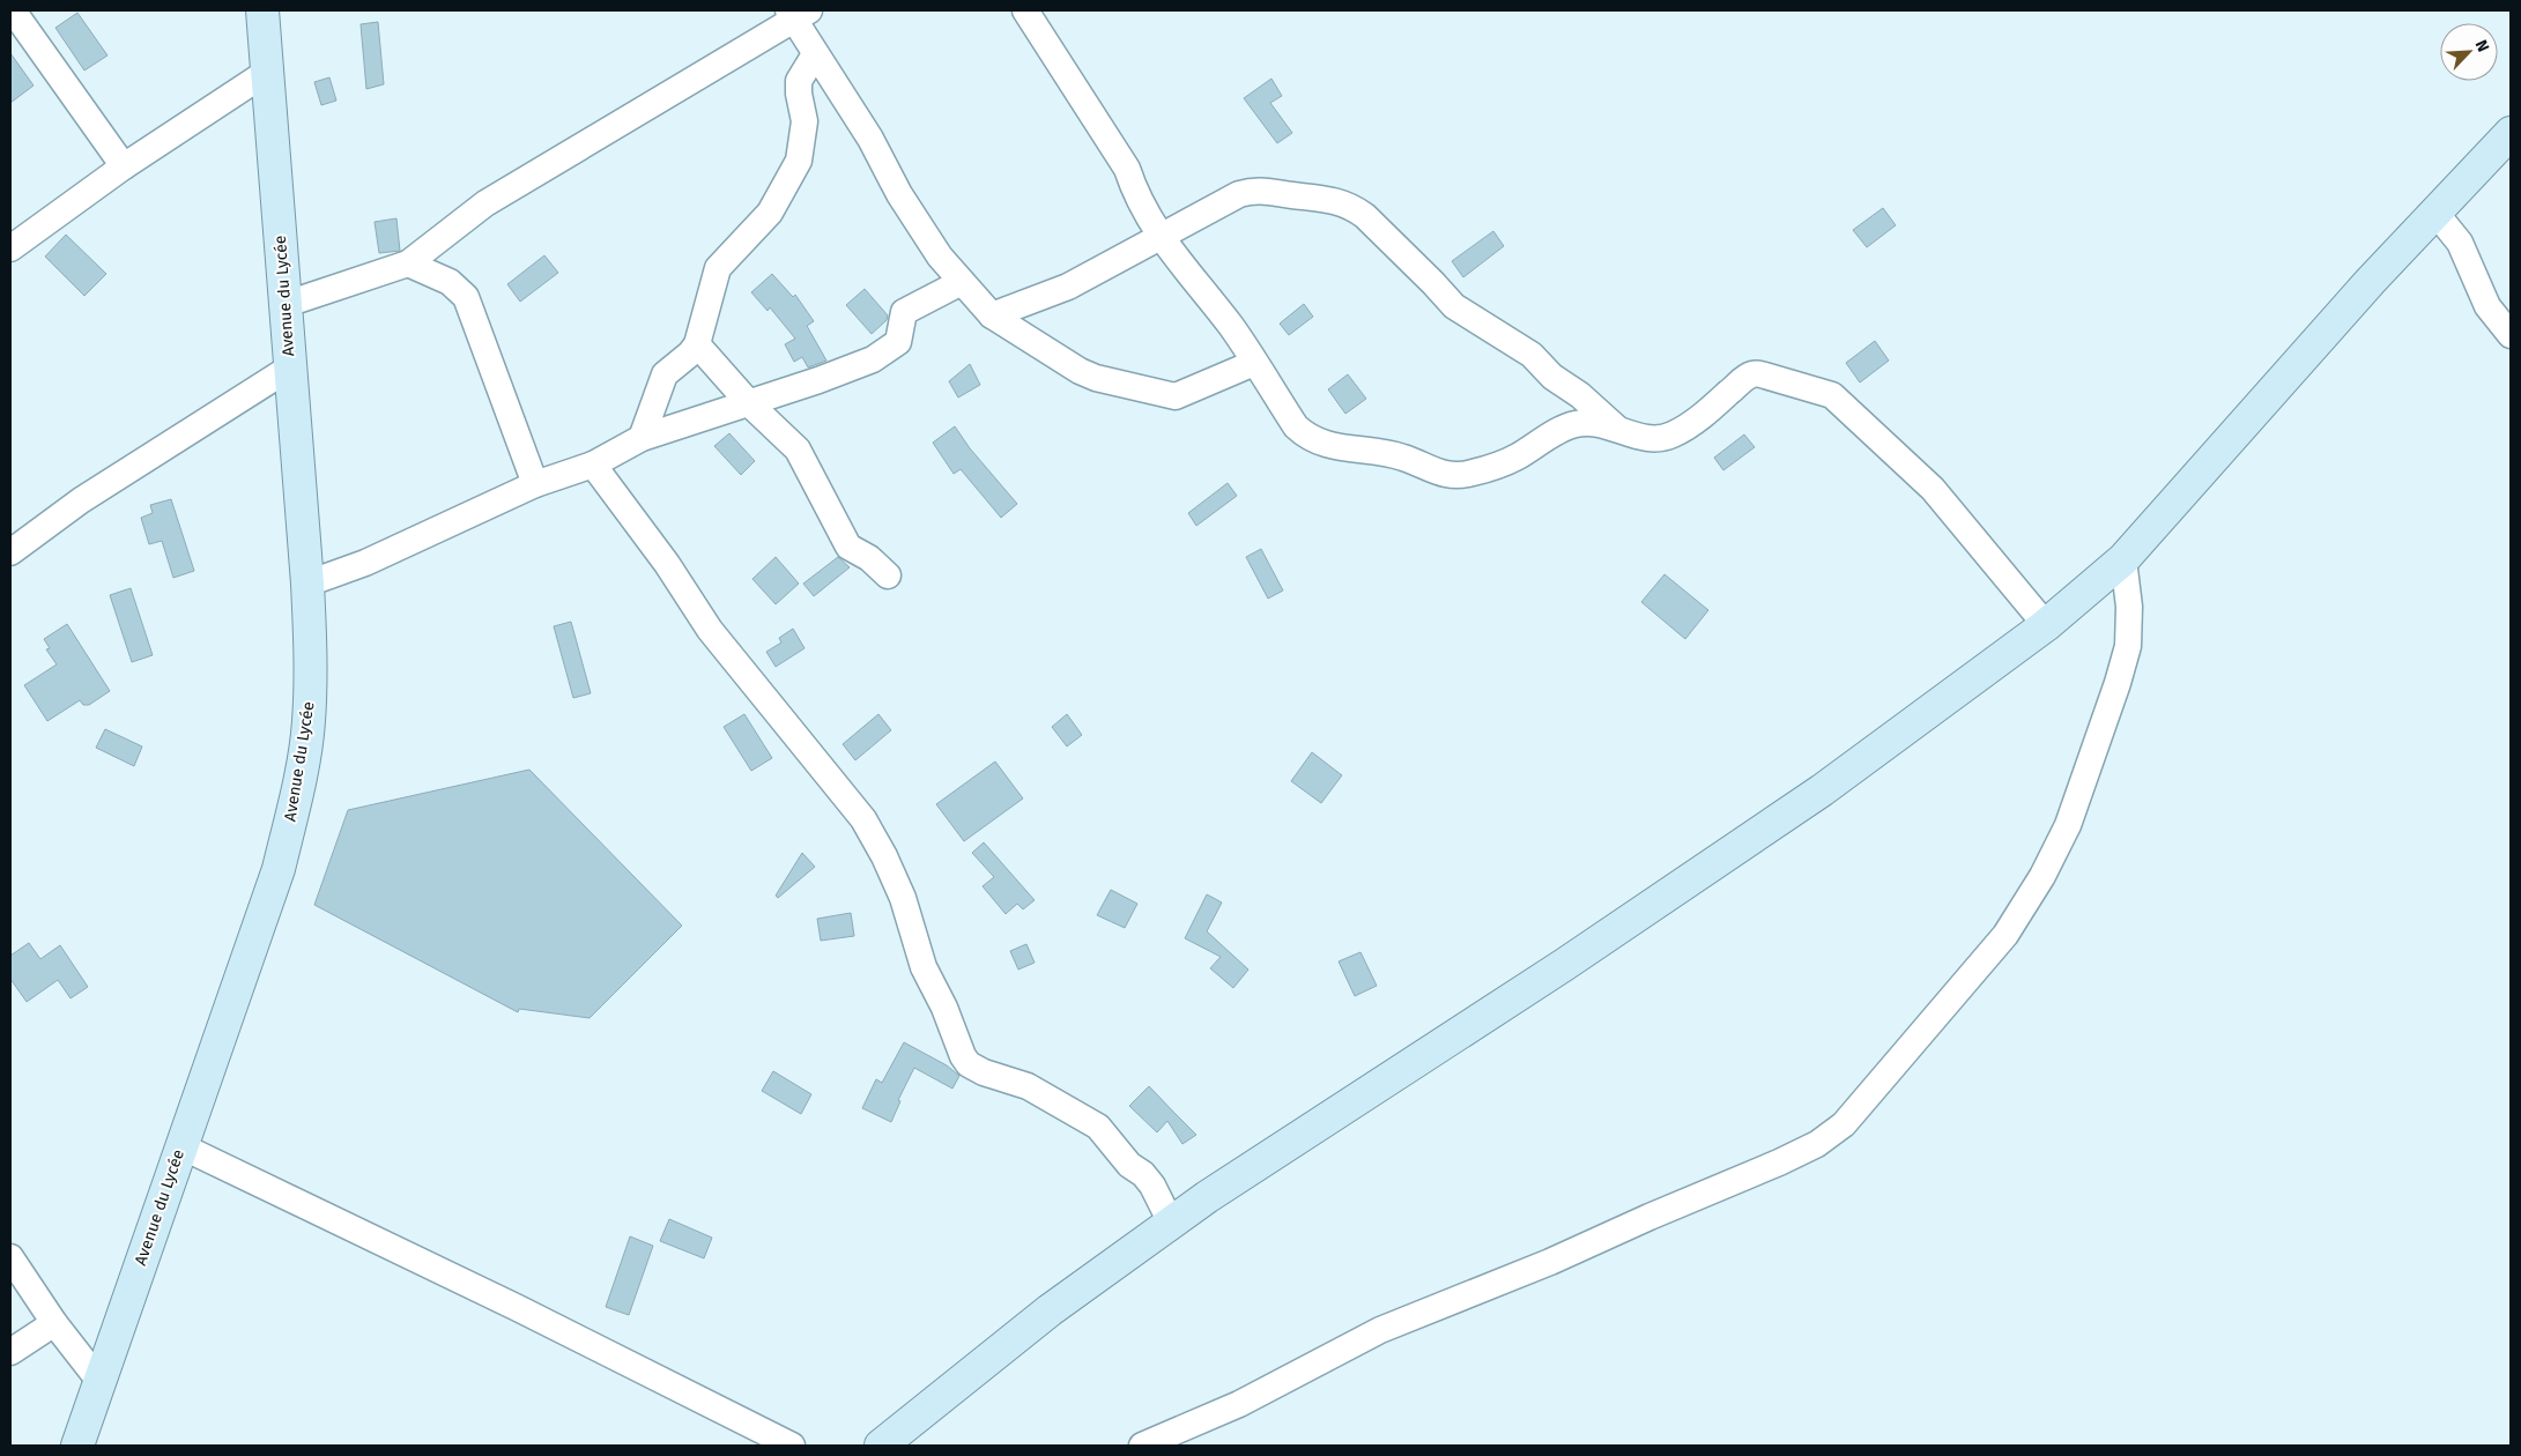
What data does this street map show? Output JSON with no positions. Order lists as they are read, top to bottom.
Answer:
{
  "streets": {
    "main road": ["Avenue du Lycée"]
  },
  "north": "top right"
}
